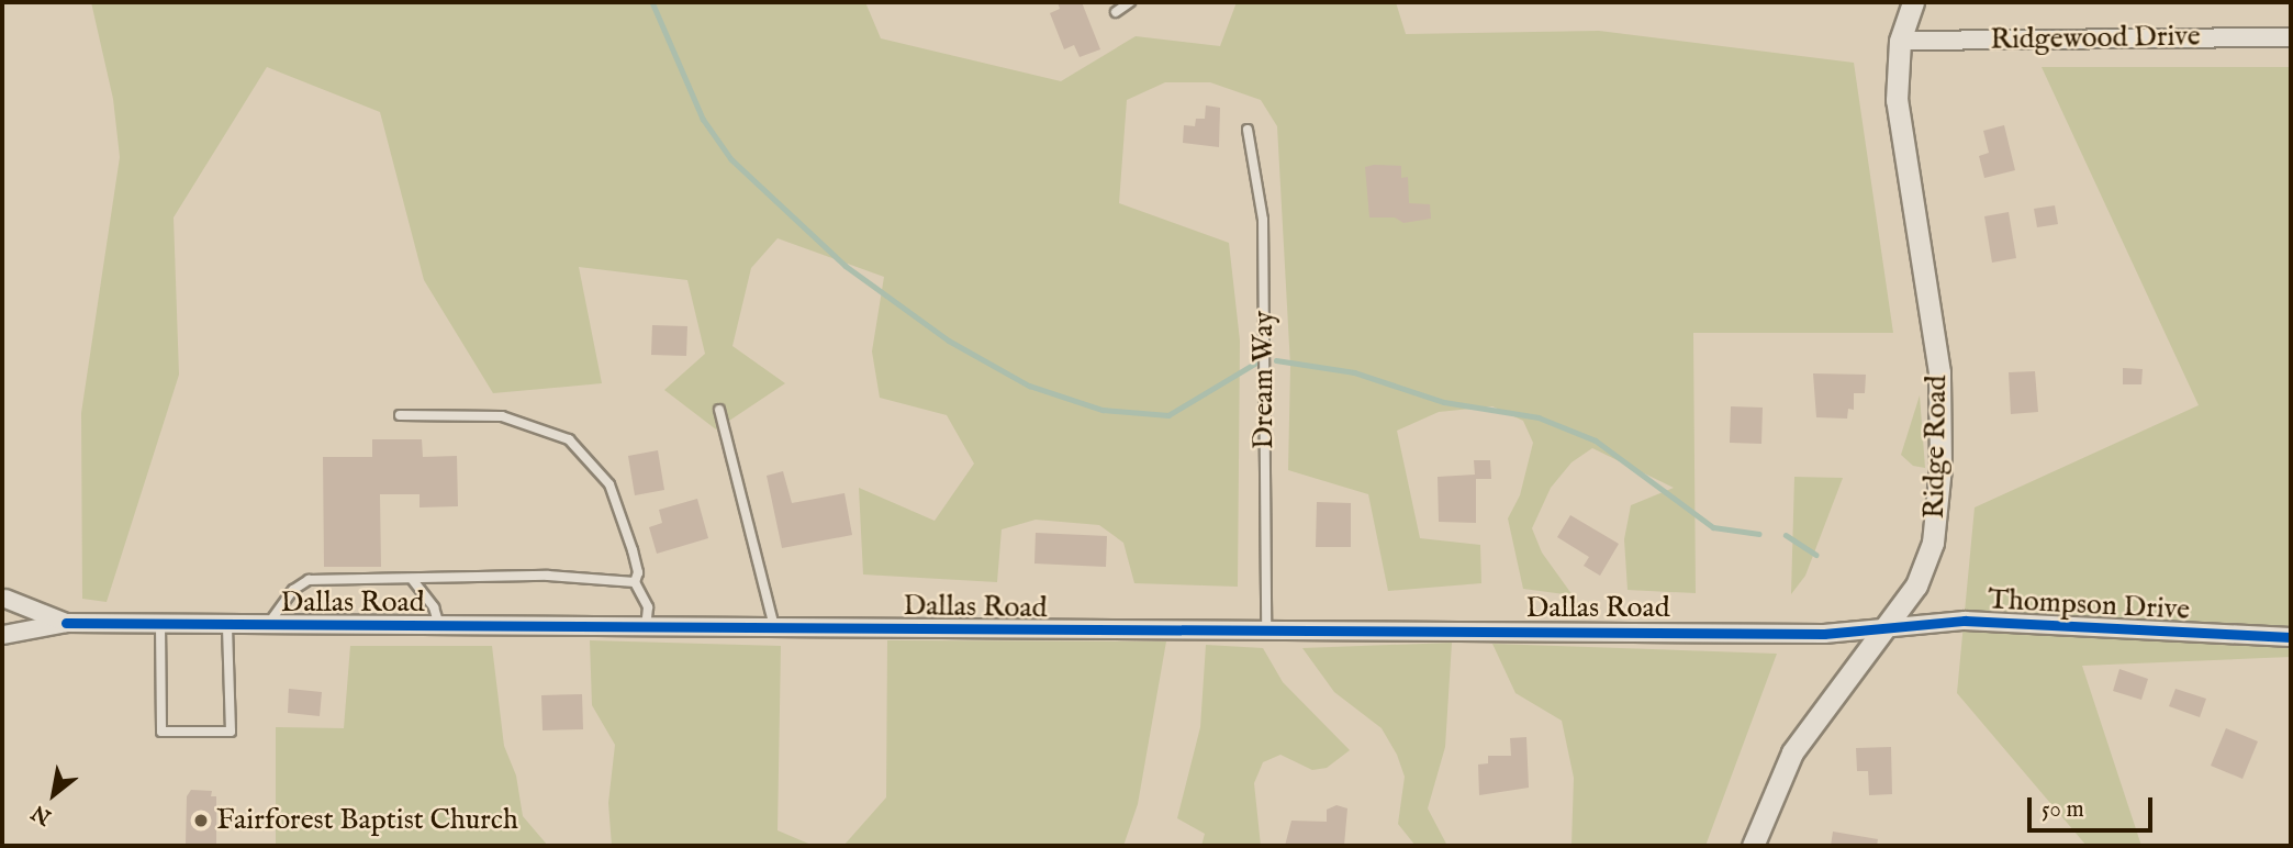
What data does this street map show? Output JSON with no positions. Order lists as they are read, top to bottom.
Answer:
{
  "streets": {
    "street": [
      "Ridgewood Drive",
      "Ridge Road",
      "Dallas Road",
      "Thompson Drive"
    ],
    "lane": ["Dream Way"]
  },
  "crossings": [
    ["Ridgewood Drive", "Ridge Road"],
    ["Dream Way", "Dallas Road"],
    ["Ridge Road", "Dallas Road"],
    ["Ridge Road", "Thompson Drive"],
    ["Dallas Road", "Thompson Drive"]
  ],
  "places": ["Fairforest Baptist Church"],
  "scale_bar": "50 m",
  "north": "bottom left"
}
